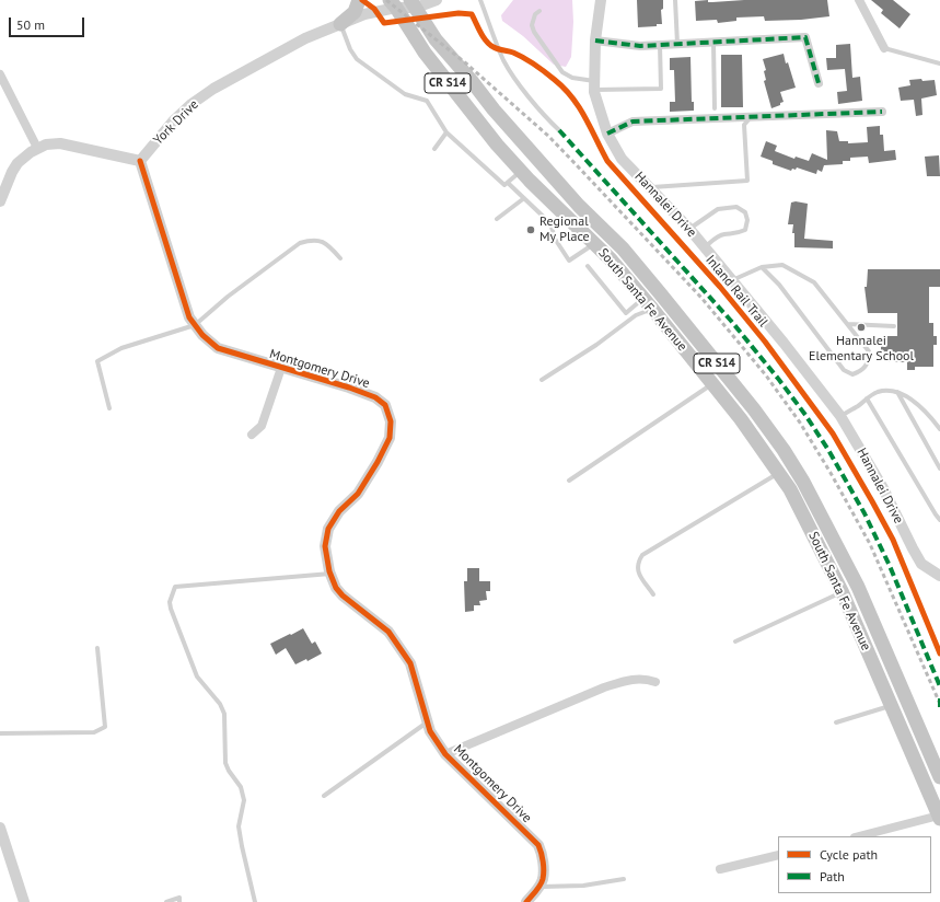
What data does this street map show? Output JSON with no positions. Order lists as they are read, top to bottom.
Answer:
{
  "streets": {
    "main road": ["CR S14", "South Santa Fe Avenue"],
    "street": ["York Drive", "Hannalei Drive", "Montgomery Drive"],
    "cycle path": ["Inland Rail Trail"]
  },
  "crossings": [
    ["York Drive", "South Santa Fe Avenue"],
    ["York Drive", "Montgomery Drive"]
  ],
  "places": ["Regional My Place", "Hannalei Elementary School"],
  "legend": ["Cycle path", "Path"],
  "scale_bar": "50 m"
}
